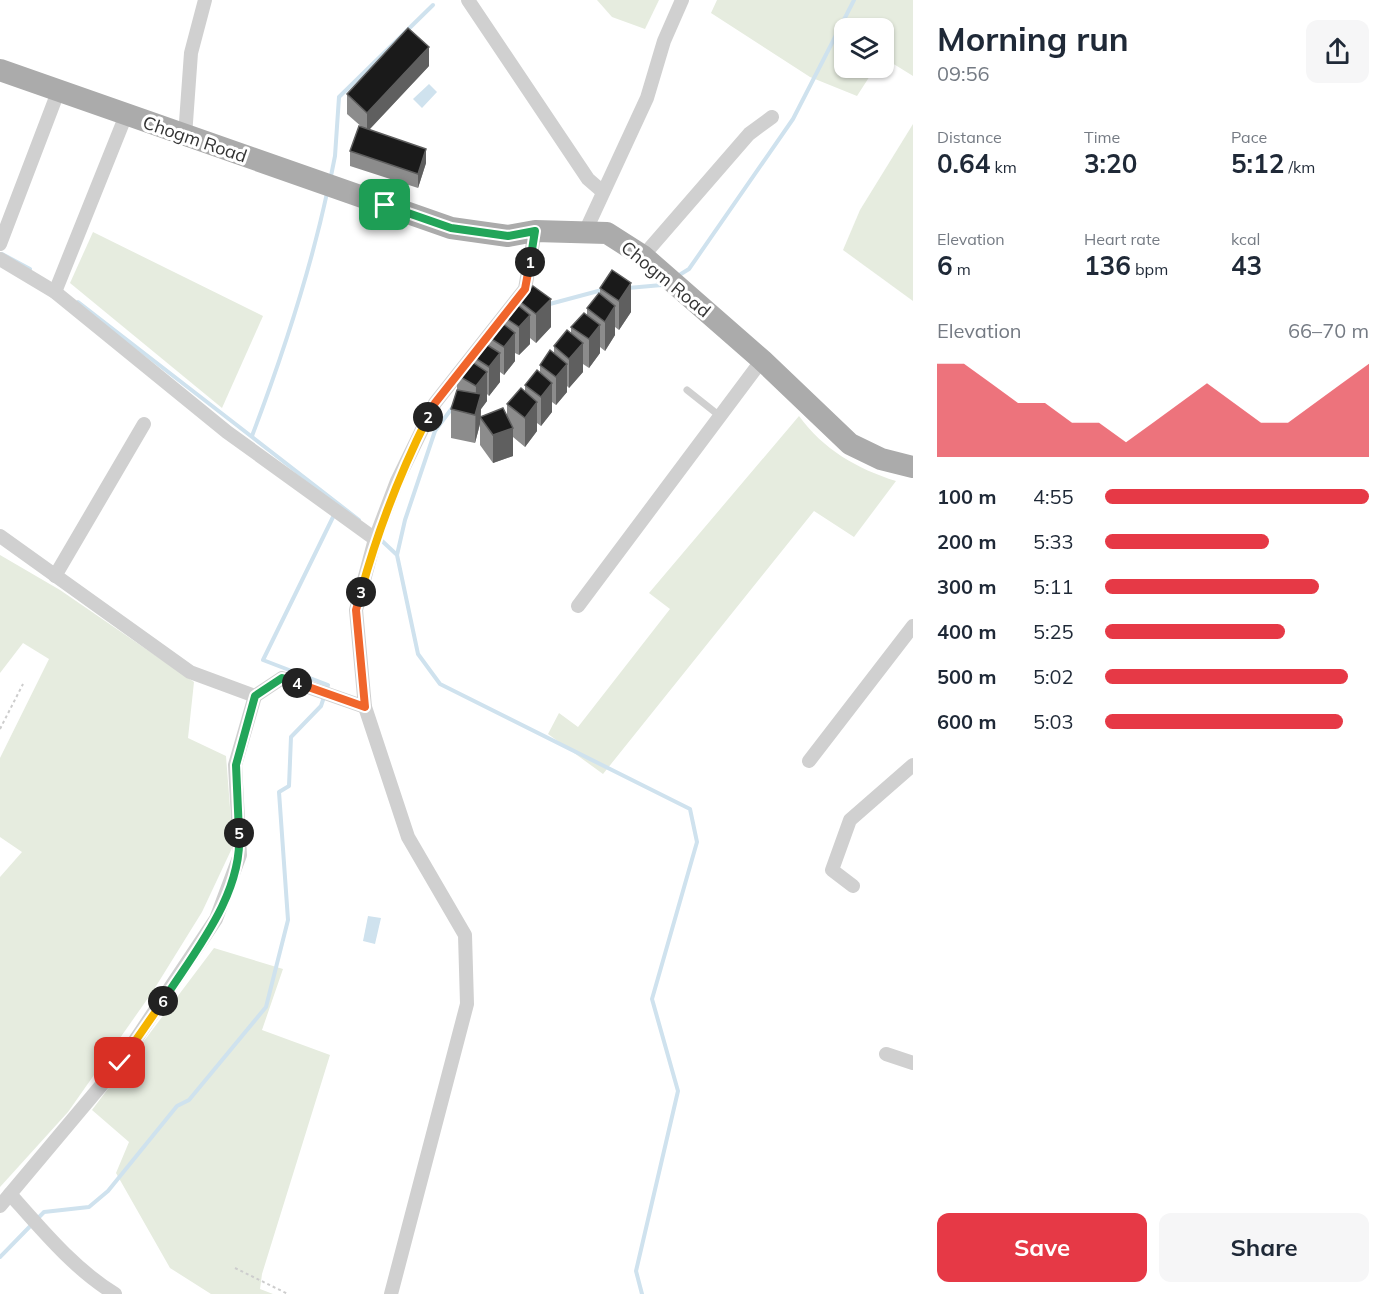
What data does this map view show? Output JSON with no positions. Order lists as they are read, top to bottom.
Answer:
{
  "streets": {
    "main road": ["Chogm Road"]
  },
  "page": {
    "heading": ["Morning run", "09:56"],
    "stats": [
      ["Distance", "0.64 km"],
      ["Time", "3:20"],
      ["Pace", "5:12 /km"],
      ["Elevation", "6 m"],
      ["Heart rate", "136 bpm"],
      ["kcal", "43"]
    ],
    "pins": [
      "1",
      "2",
      "3",
      "4",
      "5",
      "6"
    ],
    "chart": ["Elevation", "66–70 m"],
    "list": [
      {
        "name": "100 m",
        "note": "4:55"
      },
      {
        "name": "200 m",
        "note": "5:33"
      },
      {
        "name": "300 m",
        "note": "5:11"
      },
      {
        "name": "400 m",
        "note": "5:25"
      },
      {
        "name": "500 m",
        "note": "5:02"
      },
      {
        "name": "600 m",
        "note": "5:03"
      }
    ],
    "buttons": ["Save", "Share"]
  }
}
